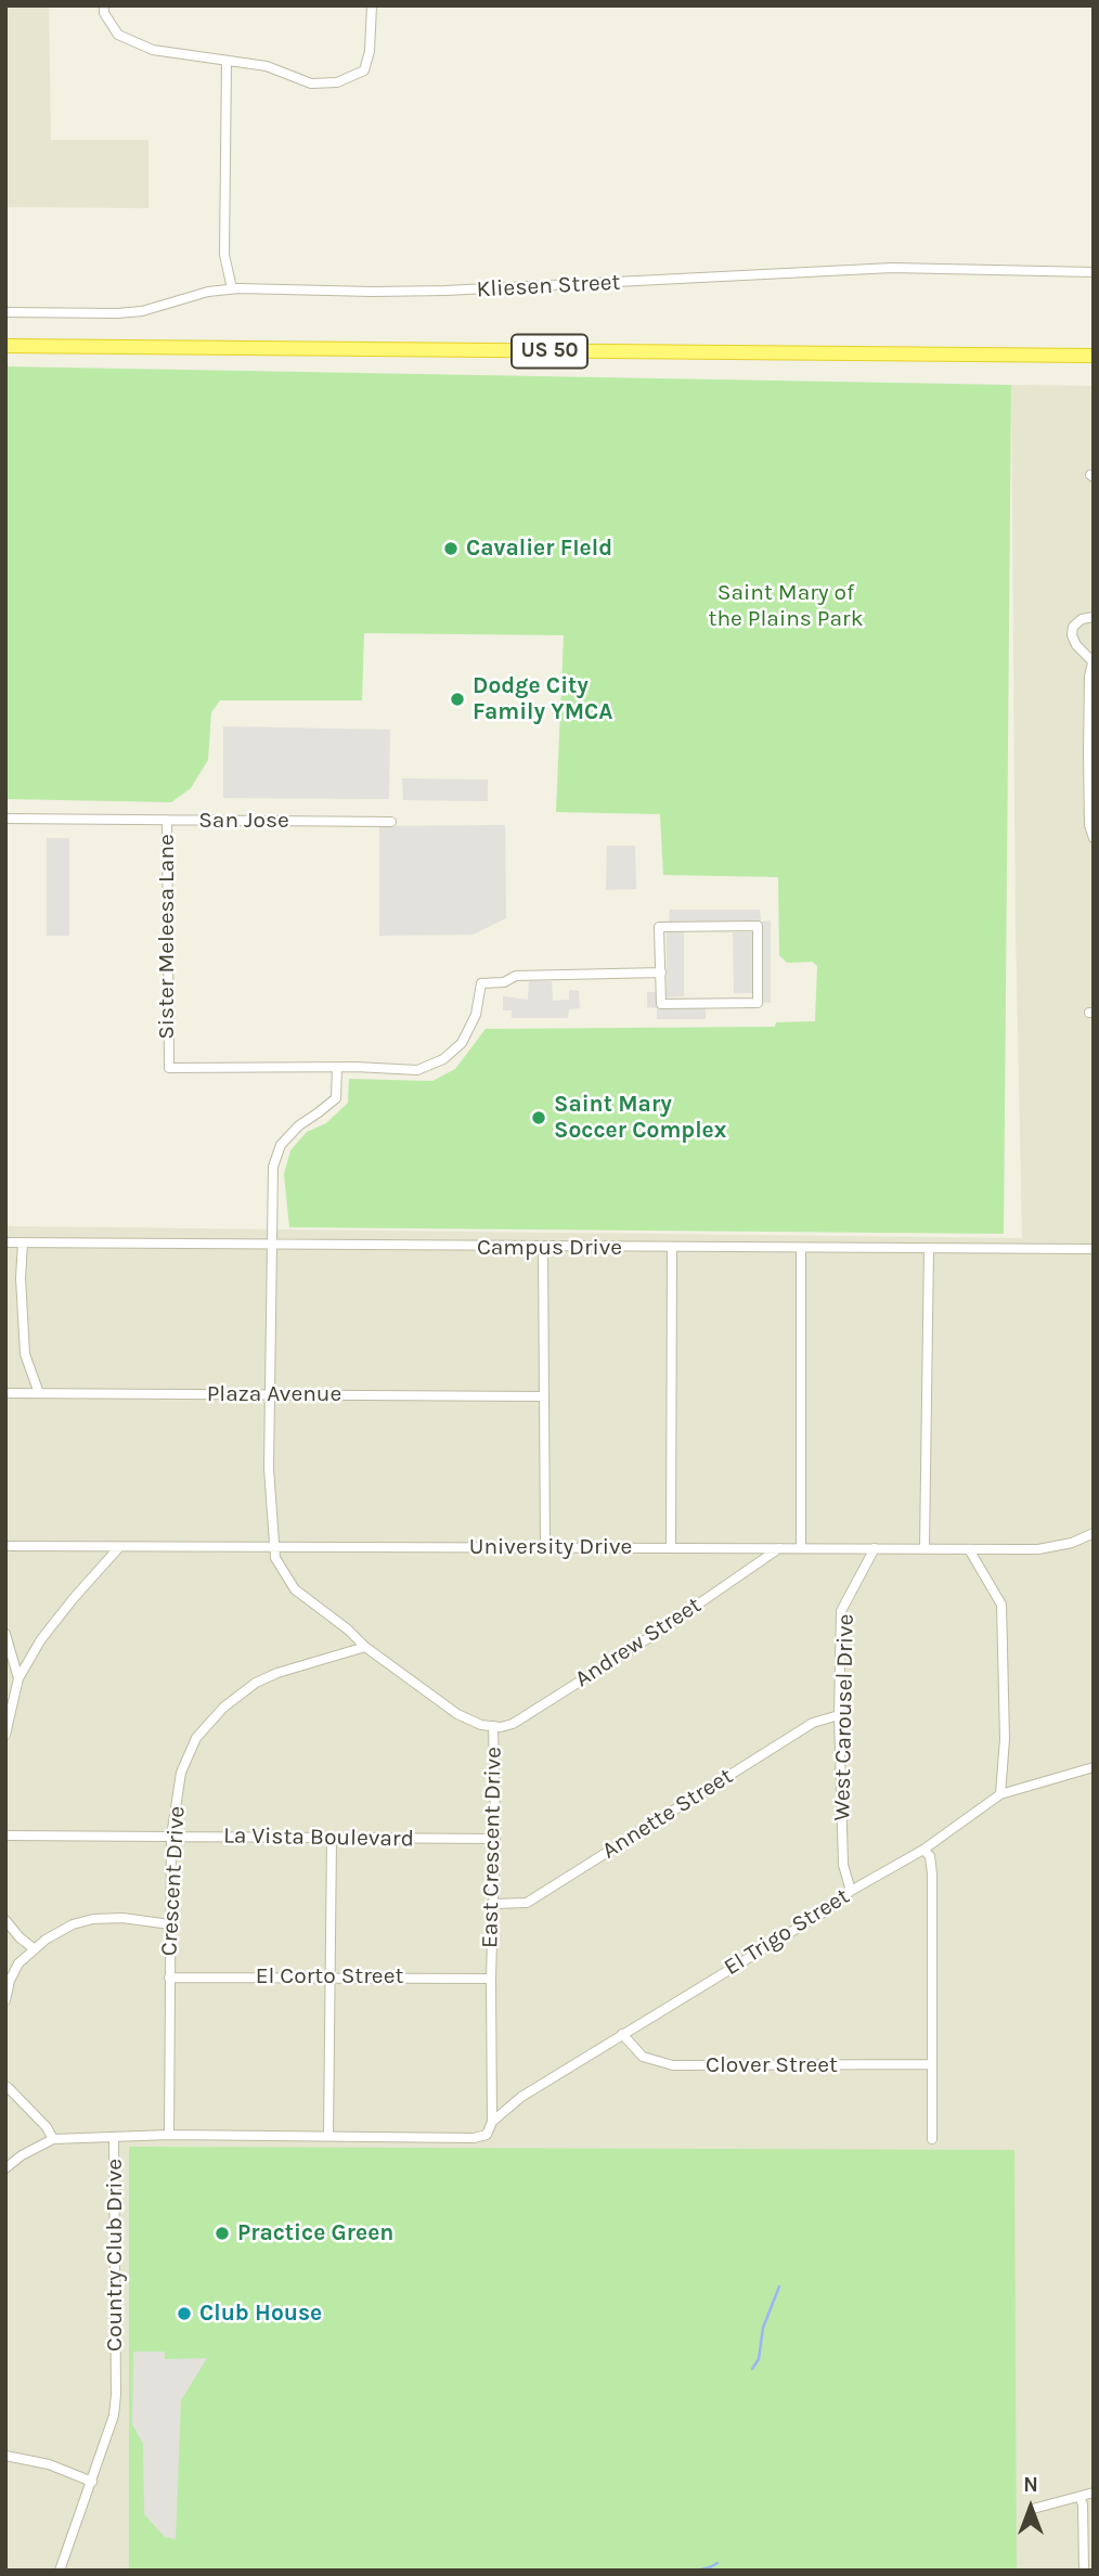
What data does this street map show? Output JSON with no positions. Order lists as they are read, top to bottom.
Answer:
{
  "streets": {
    "highway": ["US 50"],
    "street": [
      "Kliesen Street",
      "San Jose",
      "Sister Meleesa Lane",
      "Campus Drive",
      "Plaza Avenue",
      "University Drive",
      "Andrew Street",
      "West Carousel Drive",
      "Annette Street",
      "La Vista Boulevard",
      "East Crescent Drive",
      "Crescent Drive",
      "El Trigo Street",
      "El Corto Street",
      "Clover Street",
      "Country Club Drive"
    ]
  },
  "crossings": [
    ["San Jose", "Sister Meleesa Lane"],
    ["Campus Drive", "East Crescent Drive"],
    ["Plaza Avenue", "East Crescent Drive"],
    ["University Drive", "Andrew Street"],
    ["University Drive", "West Carousel Drive"],
    ["University Drive", "East Crescent Drive"],
    ["Andrew Street", "East Crescent Drive"],
    ["West Carousel Drive", "Annette Street"],
    ["West Carousel Drive", "El Trigo Street"],
    ["Annette Street", "East Crescent Drive"],
    ["La Vista Boulevard", "East Crescent Drive"],
    ["La Vista Boulevard", "Crescent Drive"],
    ["East Crescent Drive", "Crescent Drive"],
    ["East Crescent Drive", "El Trigo Street"],
    ["East Crescent Drive", "El Corto Street"],
    ["East Crescent Drive", "Country Club Drive"],
    ["Crescent Drive", "El Corto Street"],
    ["Crescent Drive", "Country Club Drive"],
    ["El Trigo Street", "Clover Street"],
    ["El Trigo Street", "Country Club Drive"]
  ],
  "parks": ["Saint Mary of the Plains Park"],
  "places": [
    "Cavalier FIeld",
    "Dodge City Family YMCA",
    "Saint Mary Soccer Complex",
    "Practice Green",
    "Club House"
  ],
  "north": "top"
}
